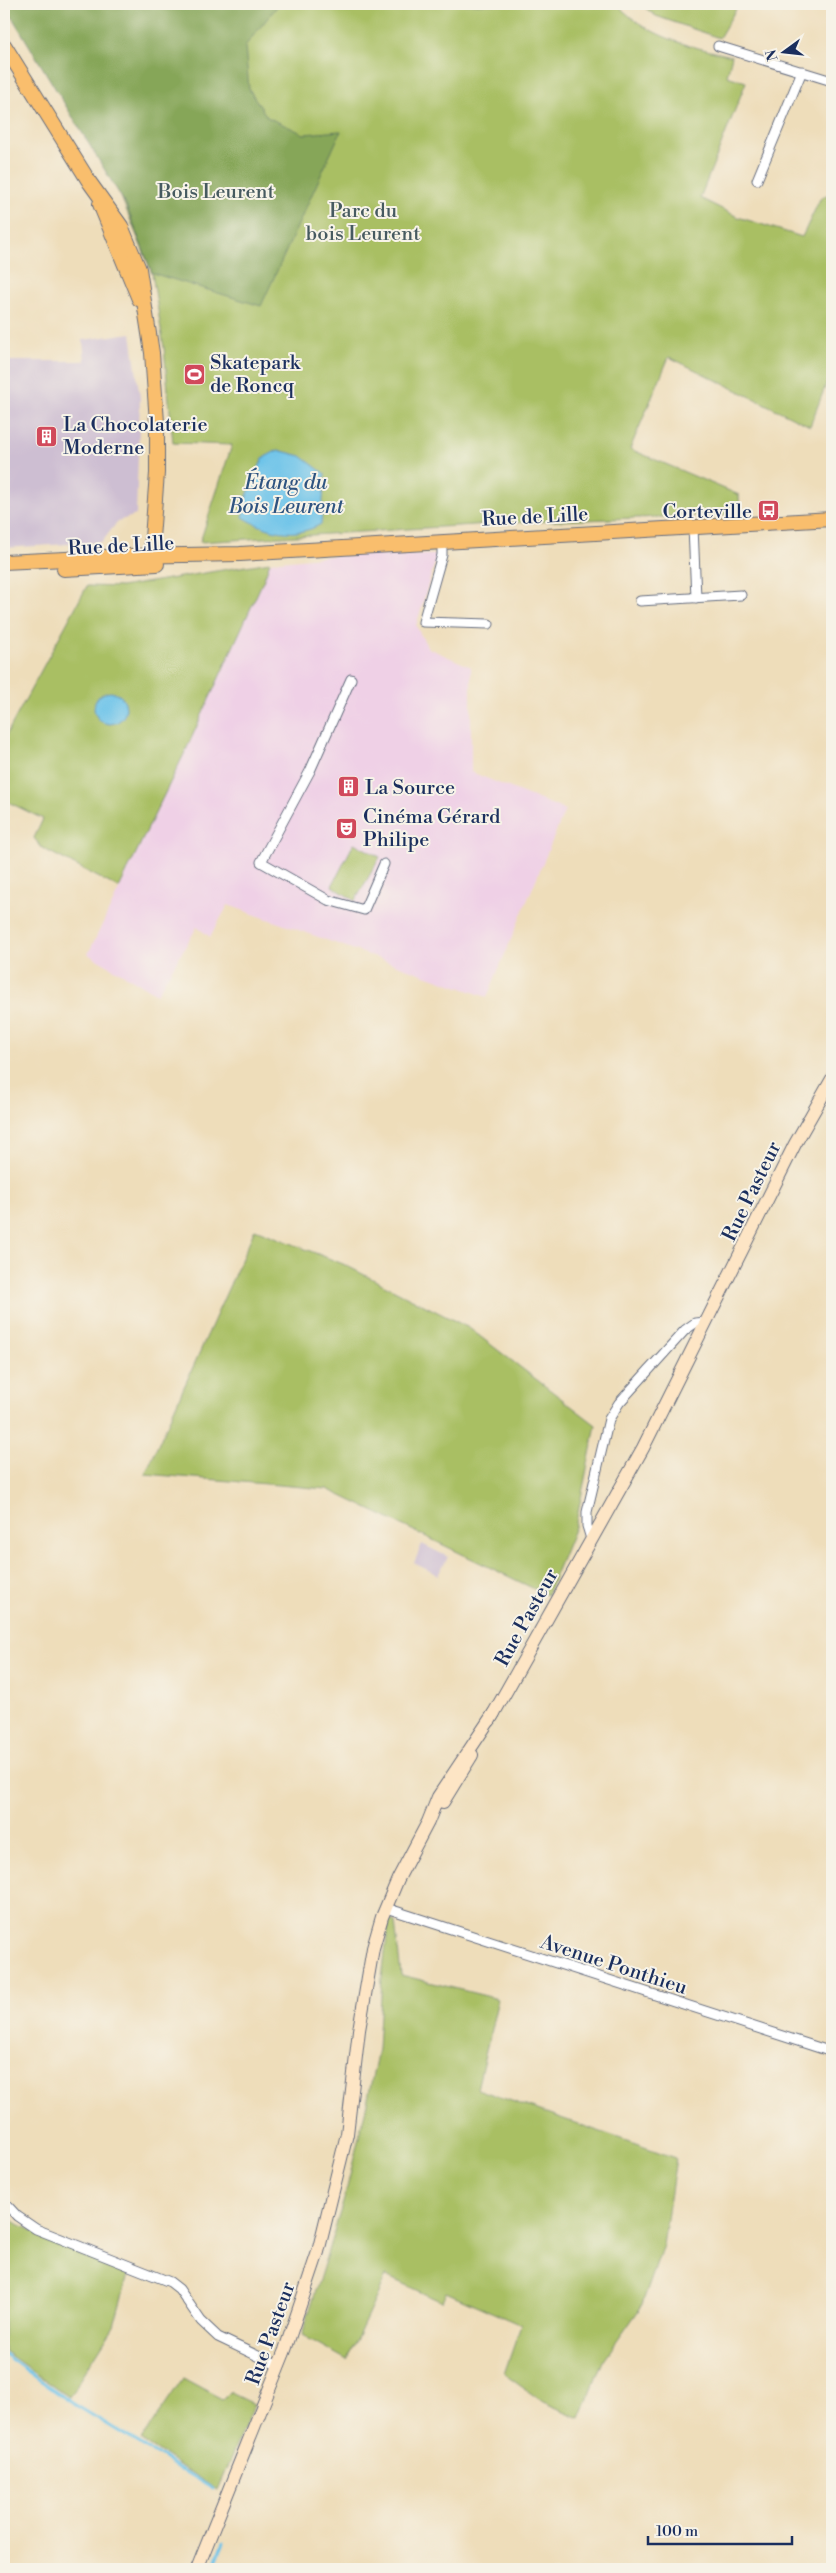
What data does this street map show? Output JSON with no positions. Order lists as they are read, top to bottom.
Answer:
{
  "streets": {
    "main road": ["Rue de Lille", "Rue Pasteur"],
    "street": ["Avenue Ponthieu"]
  },
  "crossings": [
    ["Rue Pasteur", "Avenue Ponthieu"]
  ],
  "water": ["Étang du Bois Leurent"],
  "parks": ["Bois Leurent", "Parc du bois Leurent"],
  "places": {
    "sports": ["Skatepark de Roncq"],
    "building": ["La Chocolaterie Moderne", "La Source"],
    "bus stop": ["Corteville"],
    "theatre": ["Cinéma Gérard Philipe"]
  },
  "scale_bar": "100 m",
  "north": "left"
}
